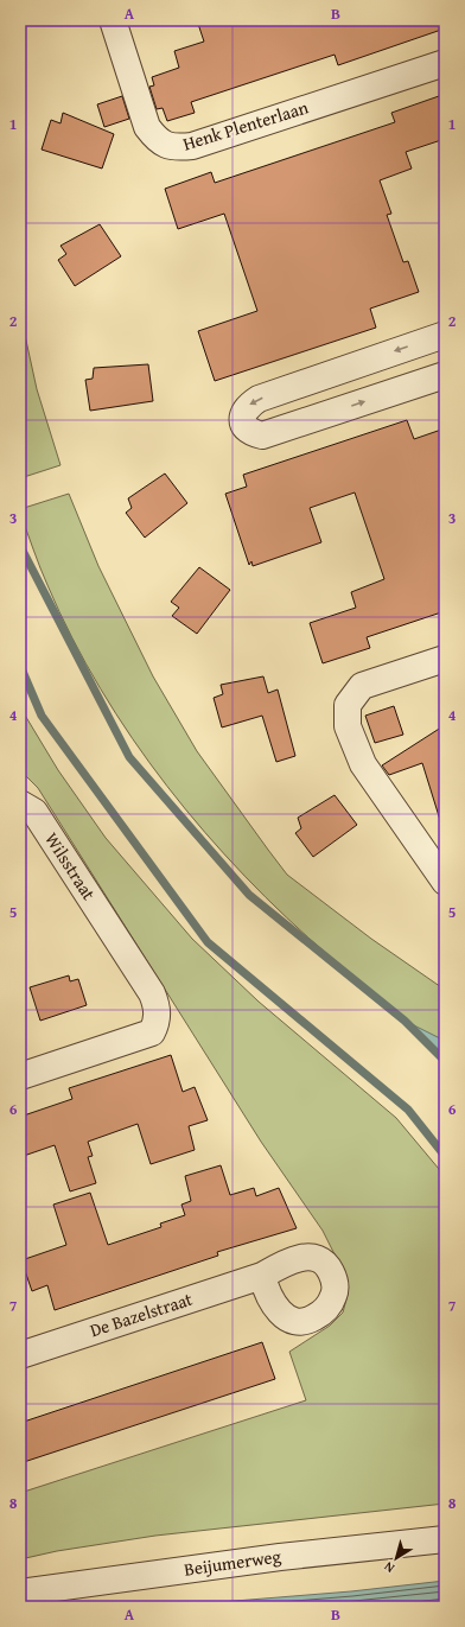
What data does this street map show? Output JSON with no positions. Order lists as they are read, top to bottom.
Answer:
{
  "streets": {
    "street": [
      "Henk Plenterlaan",
      "Wilsstraat",
      "De Bazelstraat",
      "Beijumerweg"
    ]
  },
  "north": "bottom left",
  "grid": {
    "columns": ["A", "B"],
    "rows": [
      "1",
      "2",
      "3",
      "4",
      "5",
      "6",
      "7",
      "8"
    ]
  }
}
